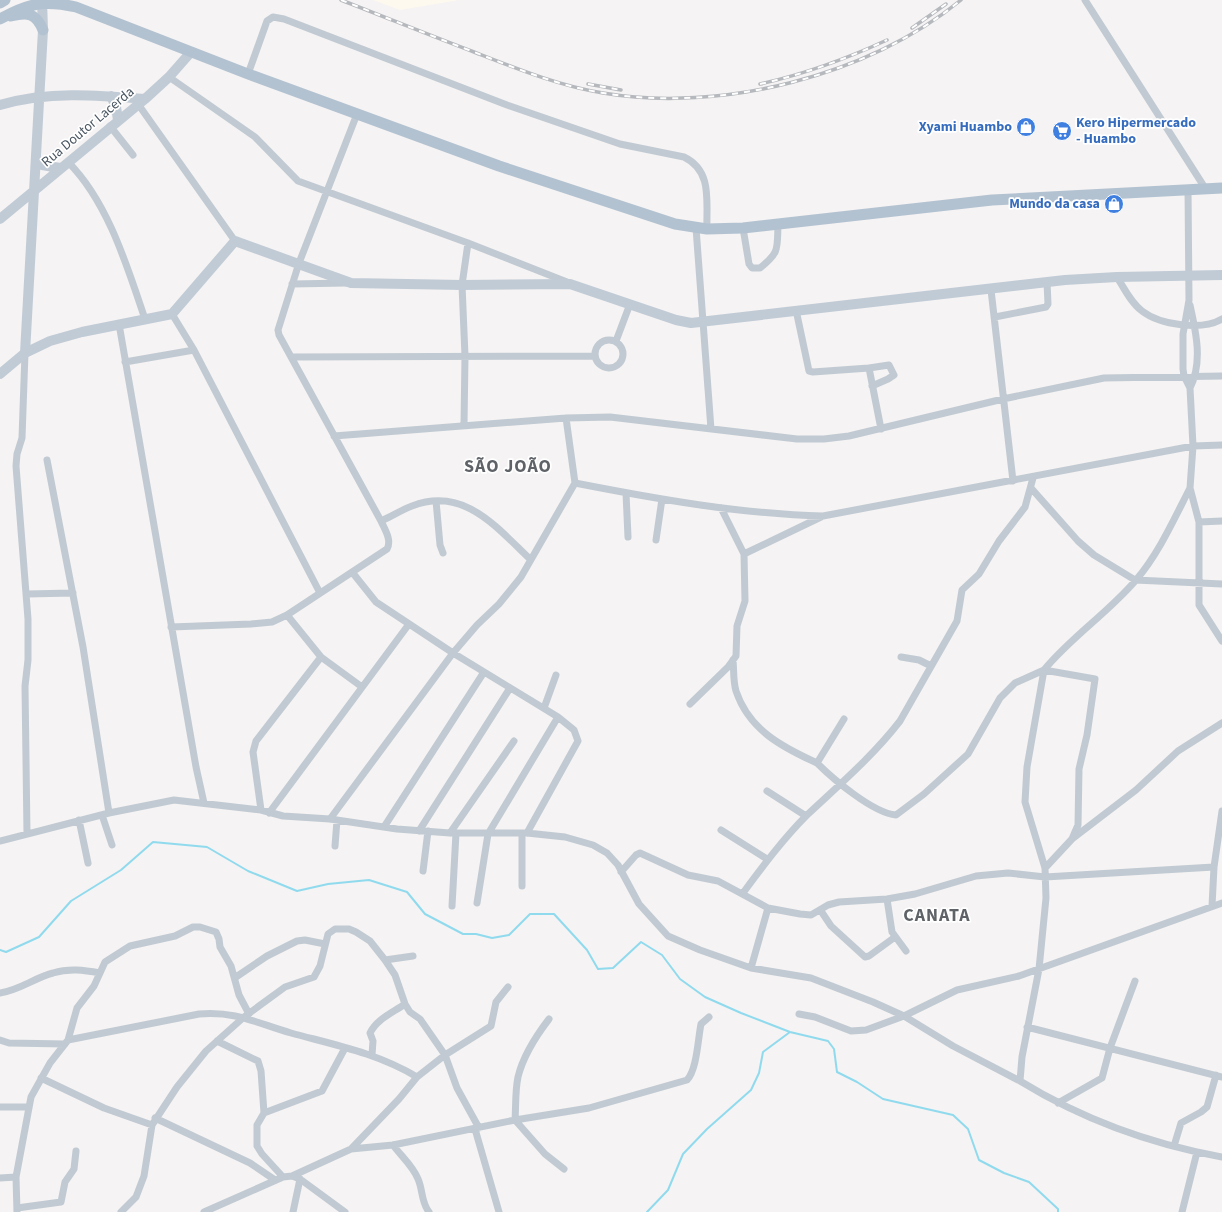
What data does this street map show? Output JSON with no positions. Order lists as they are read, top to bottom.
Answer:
{
  "streets": {
    "street": ["Rua Doutor Lacerda"]
  },
  "districts": ["SÃO JOÃO", "CANATA"],
  "places": {
    "shop": ["Xyami Huambo", "Mundo da casa"],
    "supermarket": ["Kero Hipermercado - Huambo"]
  }
}
